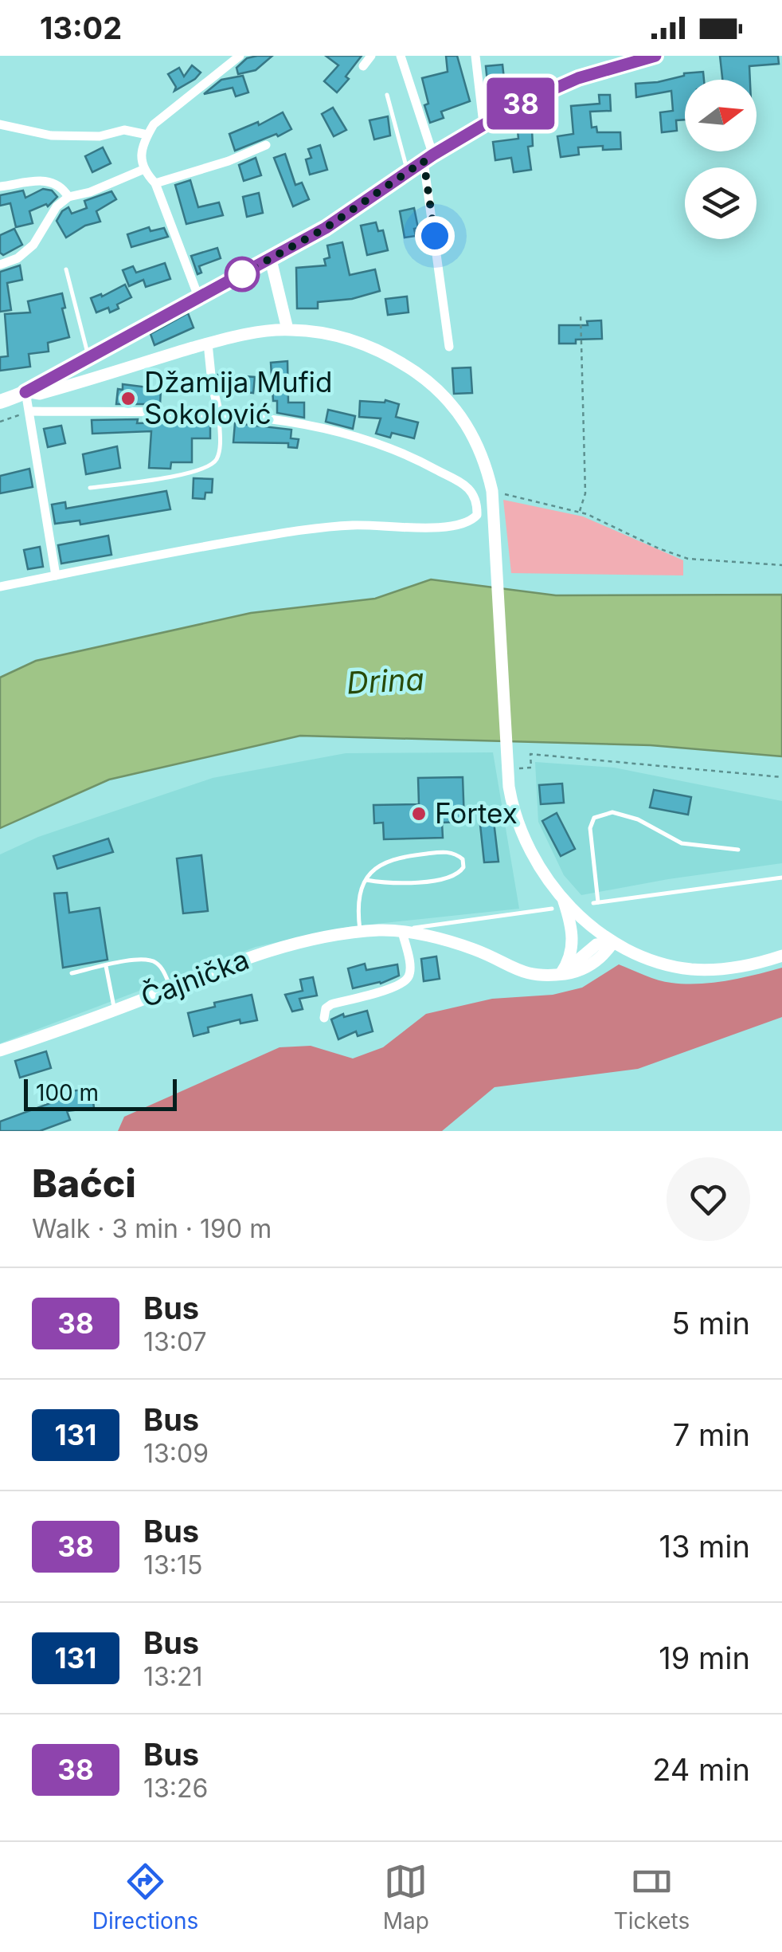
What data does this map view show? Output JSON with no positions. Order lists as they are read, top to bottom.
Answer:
{
  "streets": {
    "main road": ["Čajnička"]
  },
  "water": ["Drina"],
  "places": ["Džamija Mufid Sokolović", "Fortex"],
  "lines": ["bus line 38"],
  "scale_bar": "100 m",
  "north": "right",
  "page": {
    "status": "13:02",
    "on_map": "38",
    "scale": "100 m",
    "heading": ["Baćci", "Walk · 3 min · 190 m"],
    "list": [
      {
        "mark": "38",
        "name": "Bus",
        "note": "13:07",
        "value": "5 min"
      },
      {
        "mark": "131",
        "name": "Bus",
        "note": "13:09",
        "value": "7 min"
      },
      {
        "mark": "38",
        "name": "Bus",
        "note": "13:15",
        "value": "13 min"
      },
      {
        "mark": "131",
        "name": "Bus",
        "note": "13:21",
        "value": "19 min"
      },
      {
        "mark": "38",
        "name": "Bus",
        "note": "13:26",
        "value": "24 min"
      }
    ],
    "tabs": ["Directions", "Map", "Tickets"]
  }
}
